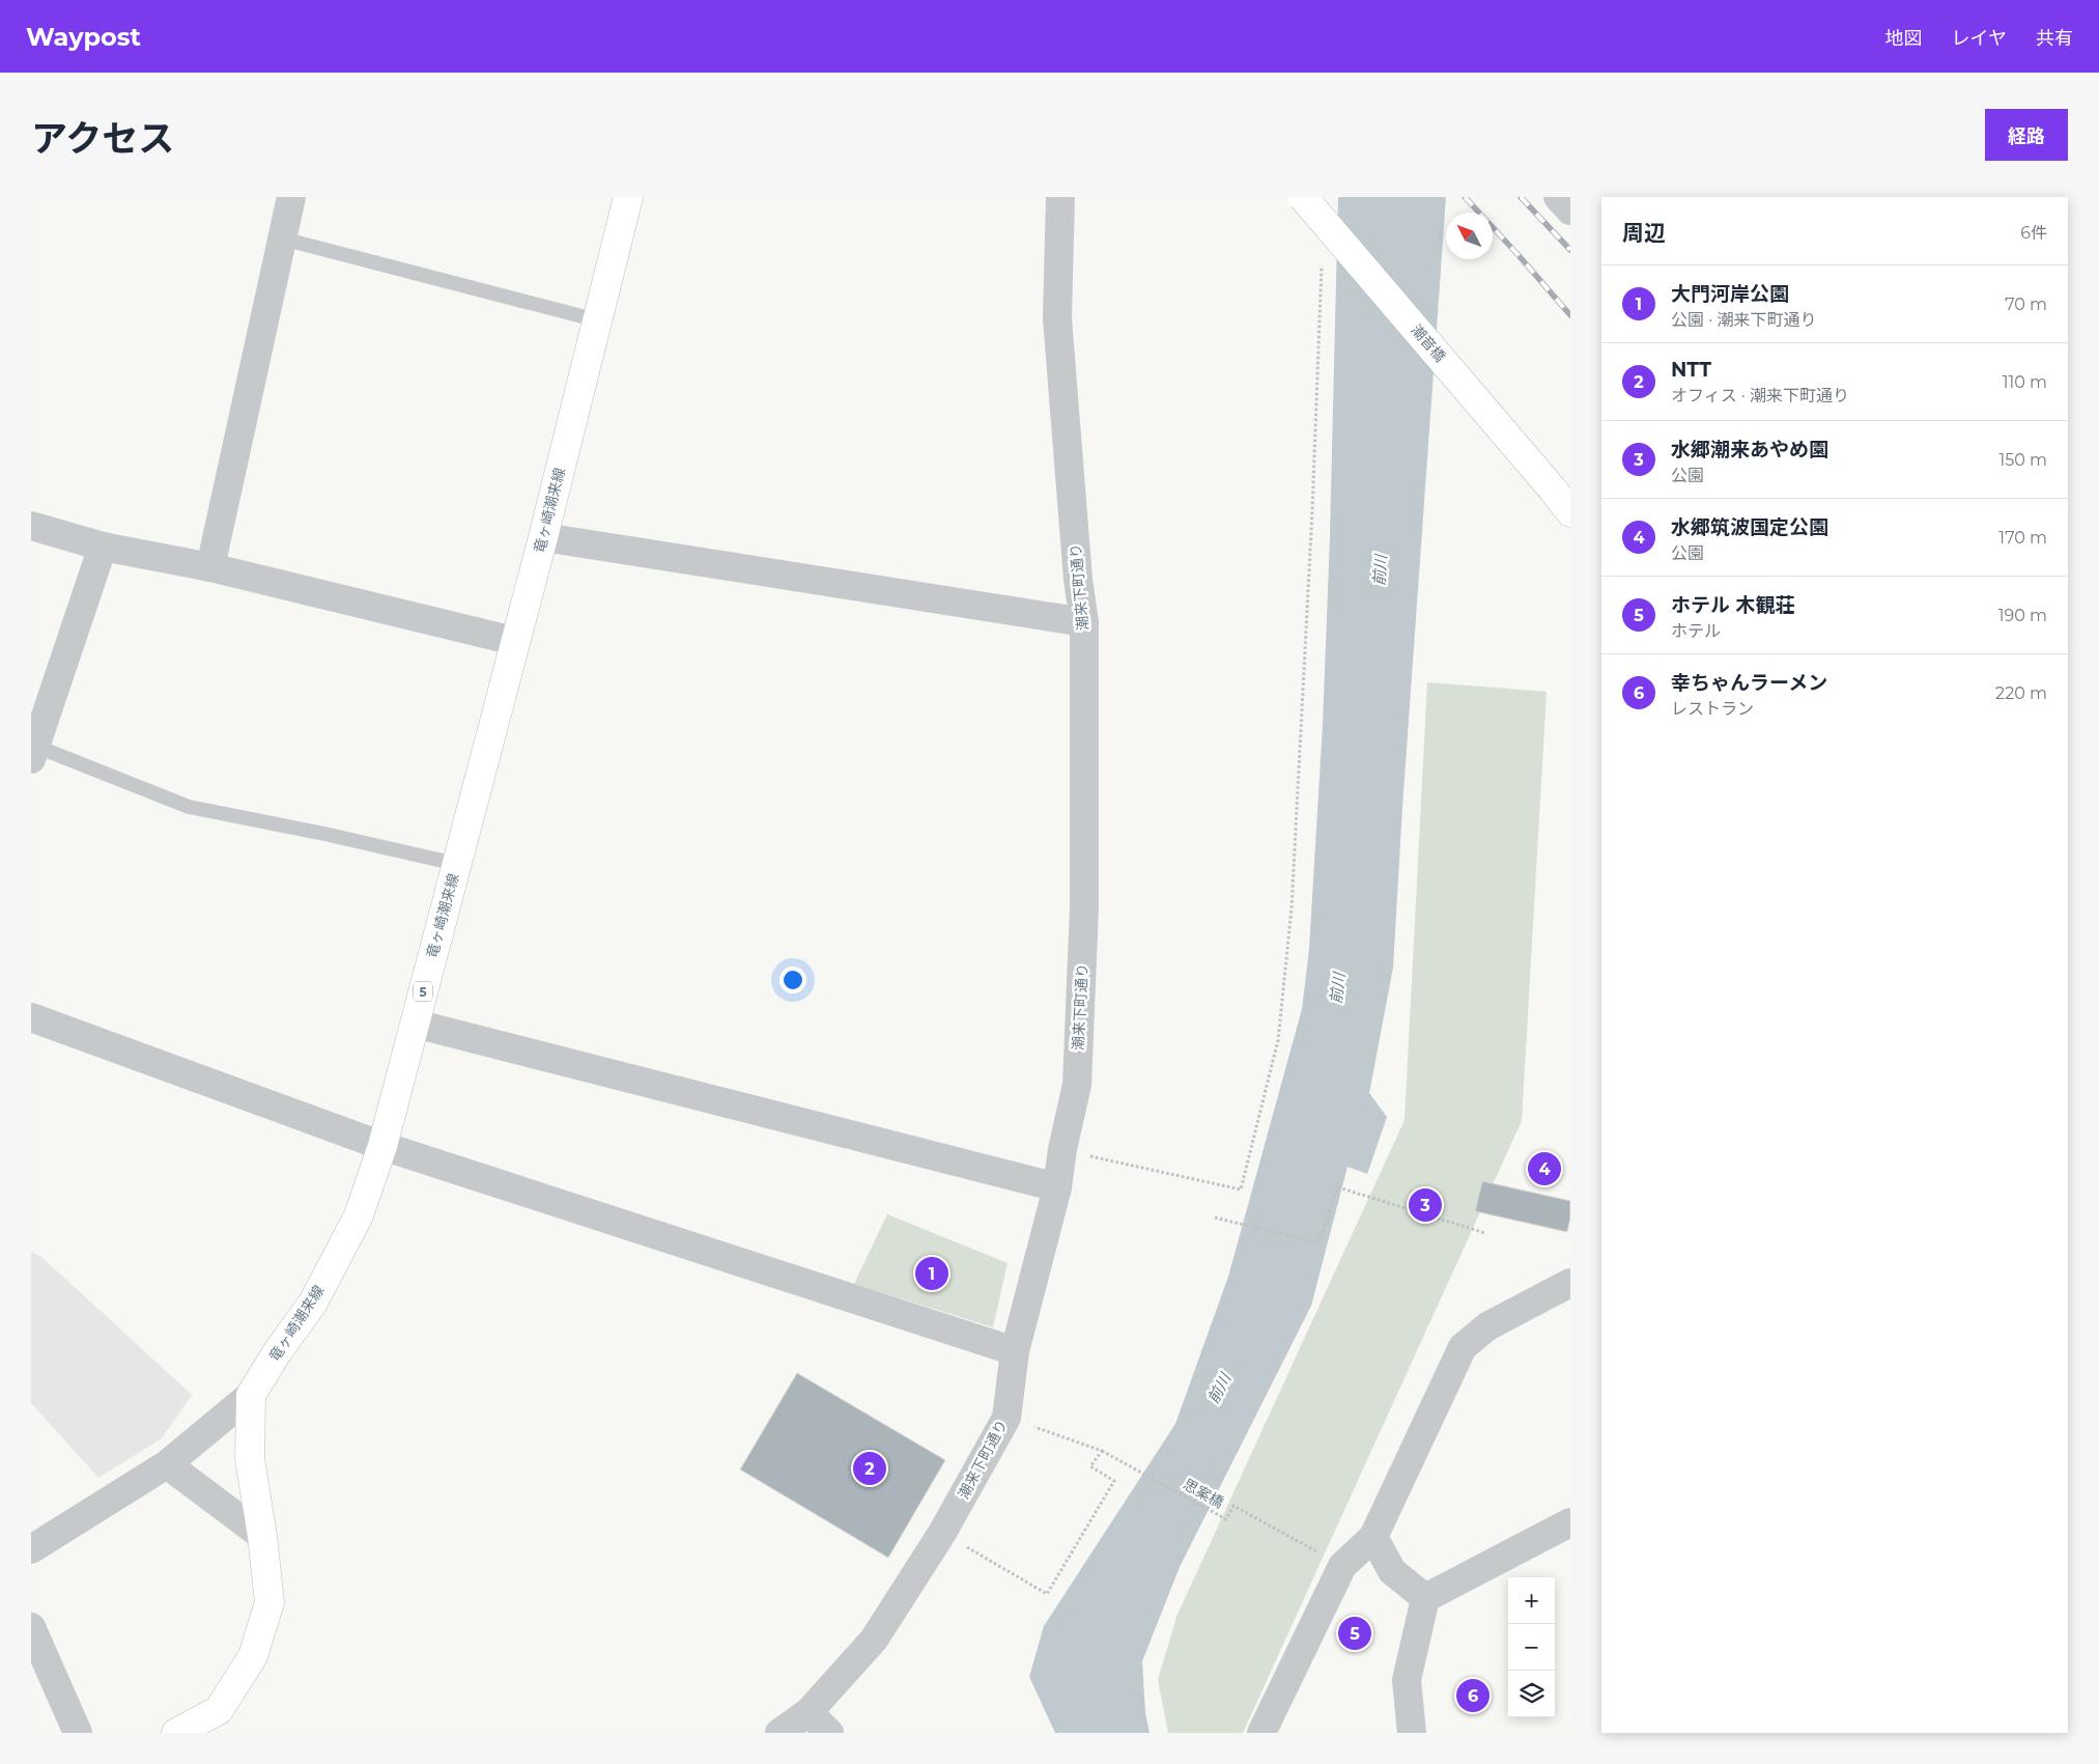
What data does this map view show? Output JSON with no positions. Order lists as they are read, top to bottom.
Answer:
{
  "streets": {
    "main road": ["潮音橋", "竜ヶ崎潮来線", "5"],
    "street": ["潮来下町通り"],
    "path": ["思案橋"]
  },
  "water": ["前川"],
  "north": "top left",
  "page": {
    "header": "Waypost",
    "nav": ["地図", "レイヤ", "共有"],
    "title": "アクセス",
    "buttons": "経路",
    "heading": ["周辺", "6件"],
    "list": [
      {
        "mark": "1",
        "name": "大門河岸公園",
        "note": "公園 · 潮来下町通り",
        "value": "70 m"
      },
      {
        "mark": "2",
        "name": "NTT",
        "note": "オフィス · 潮来下町通り",
        "value": "110 m"
      },
      {
        "mark": "3",
        "name": "水郷潮来あやめ園",
        "note": "公園",
        "value": "150 m"
      },
      {
        "mark": "4",
        "name": "水郷筑波国定公園",
        "note": "公園",
        "value": "170 m"
      },
      {
        "mark": "5",
        "name": "ホテル 木観荘",
        "note": "ホテル",
        "value": "190 m"
      },
      {
        "mark": "6",
        "name": "幸ちゃんラーメン",
        "note": "レストラン",
        "value": "220 m"
      }
    ],
    "pins": [
      "4",
      "3",
      "1",
      "2",
      "5",
      "6"
    ],
    "map_buttons": ["+", "−"]
  }
}
